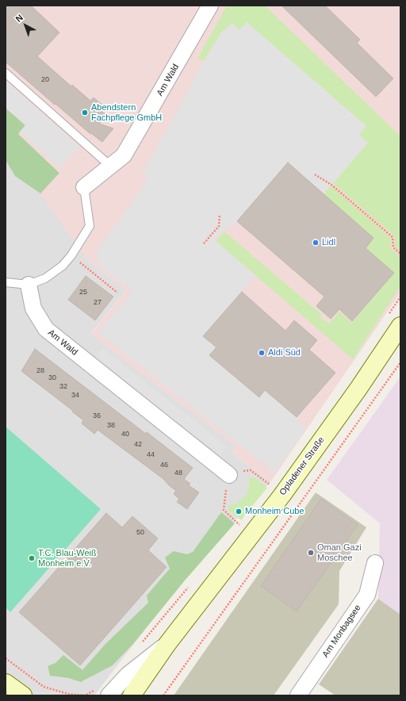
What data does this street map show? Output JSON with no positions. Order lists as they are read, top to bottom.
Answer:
{
  "streets": {
    "street": ["Am Wald", "Opladener Straße", "Am Monbagsee"]
  },
  "places": [
    "Abendstern Fachpflege GmbH",
    "Lidl",
    "Aldi Süd",
    "Monheim Cube",
    "Oman Gazi Moschee",
    "T.C. Blau-Weiß Monheim e.V."
  ],
  "house_numbers": [
    "20",
    "25",
    "27",
    "28",
    "30",
    "32",
    "34",
    "36",
    "38",
    "40",
    "42",
    "44",
    "46",
    "48",
    "50"
  ],
  "north": "top left"
}
